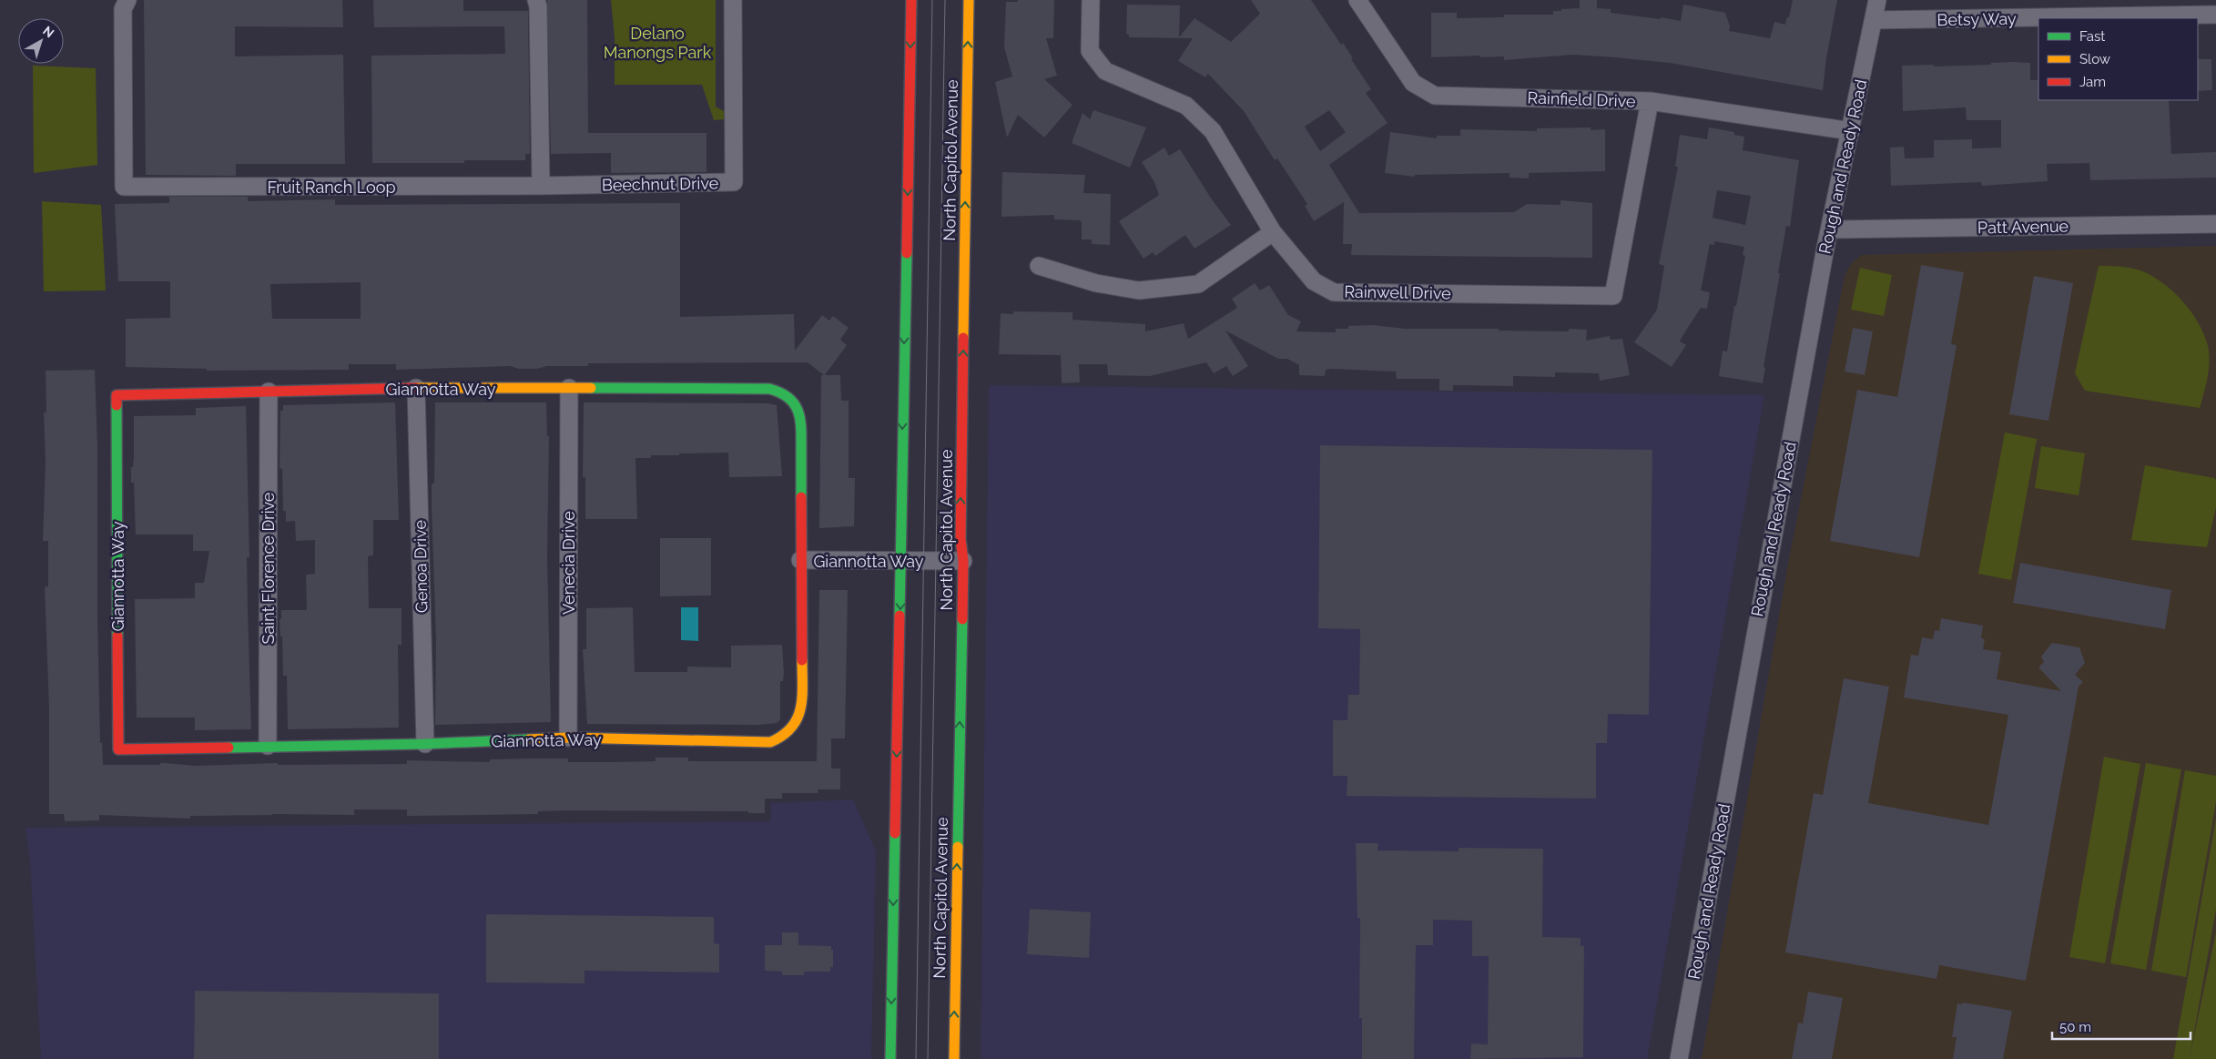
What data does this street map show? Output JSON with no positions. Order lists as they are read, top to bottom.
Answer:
{
  "streets": {
    "main road": ["North Capitol Avenue", "Giannotta Way"],
    "street": [
      "Betsy Way",
      "Rainfield Drive",
      "Rough and Ready Road",
      "Beechnut Drive",
      "Fruit Ranch Loop",
      "Patt Avenue",
      "Rainwell Drive",
      "Venecia Drive",
      "Genoa Drive",
      "Saint Florence Drive"
    ]
  },
  "crossings": [
    ["Betsy Way", "Rough and Ready Road"],
    ["Rainfield Drive", "Rough and Ready Road"],
    ["Rainfield Drive", "Rainwell Drive"],
    ["North Capitol Avenue", "Giannotta Way"],
    ["Rough and Ready Road", "Patt Avenue"],
    ["Beechnut Drive", "Fruit Ranch Loop"],
    ["Giannotta Way", "Venecia Drive"],
    ["Giannotta Way", "Genoa Drive"],
    ["Giannotta Way", "Saint Florence Drive"]
  ],
  "parks": ["Delano Manongs Park"],
  "legend": ["Fast", "Slow", "Jam"],
  "scale_bar": "50 m",
  "north": "top right"
}
